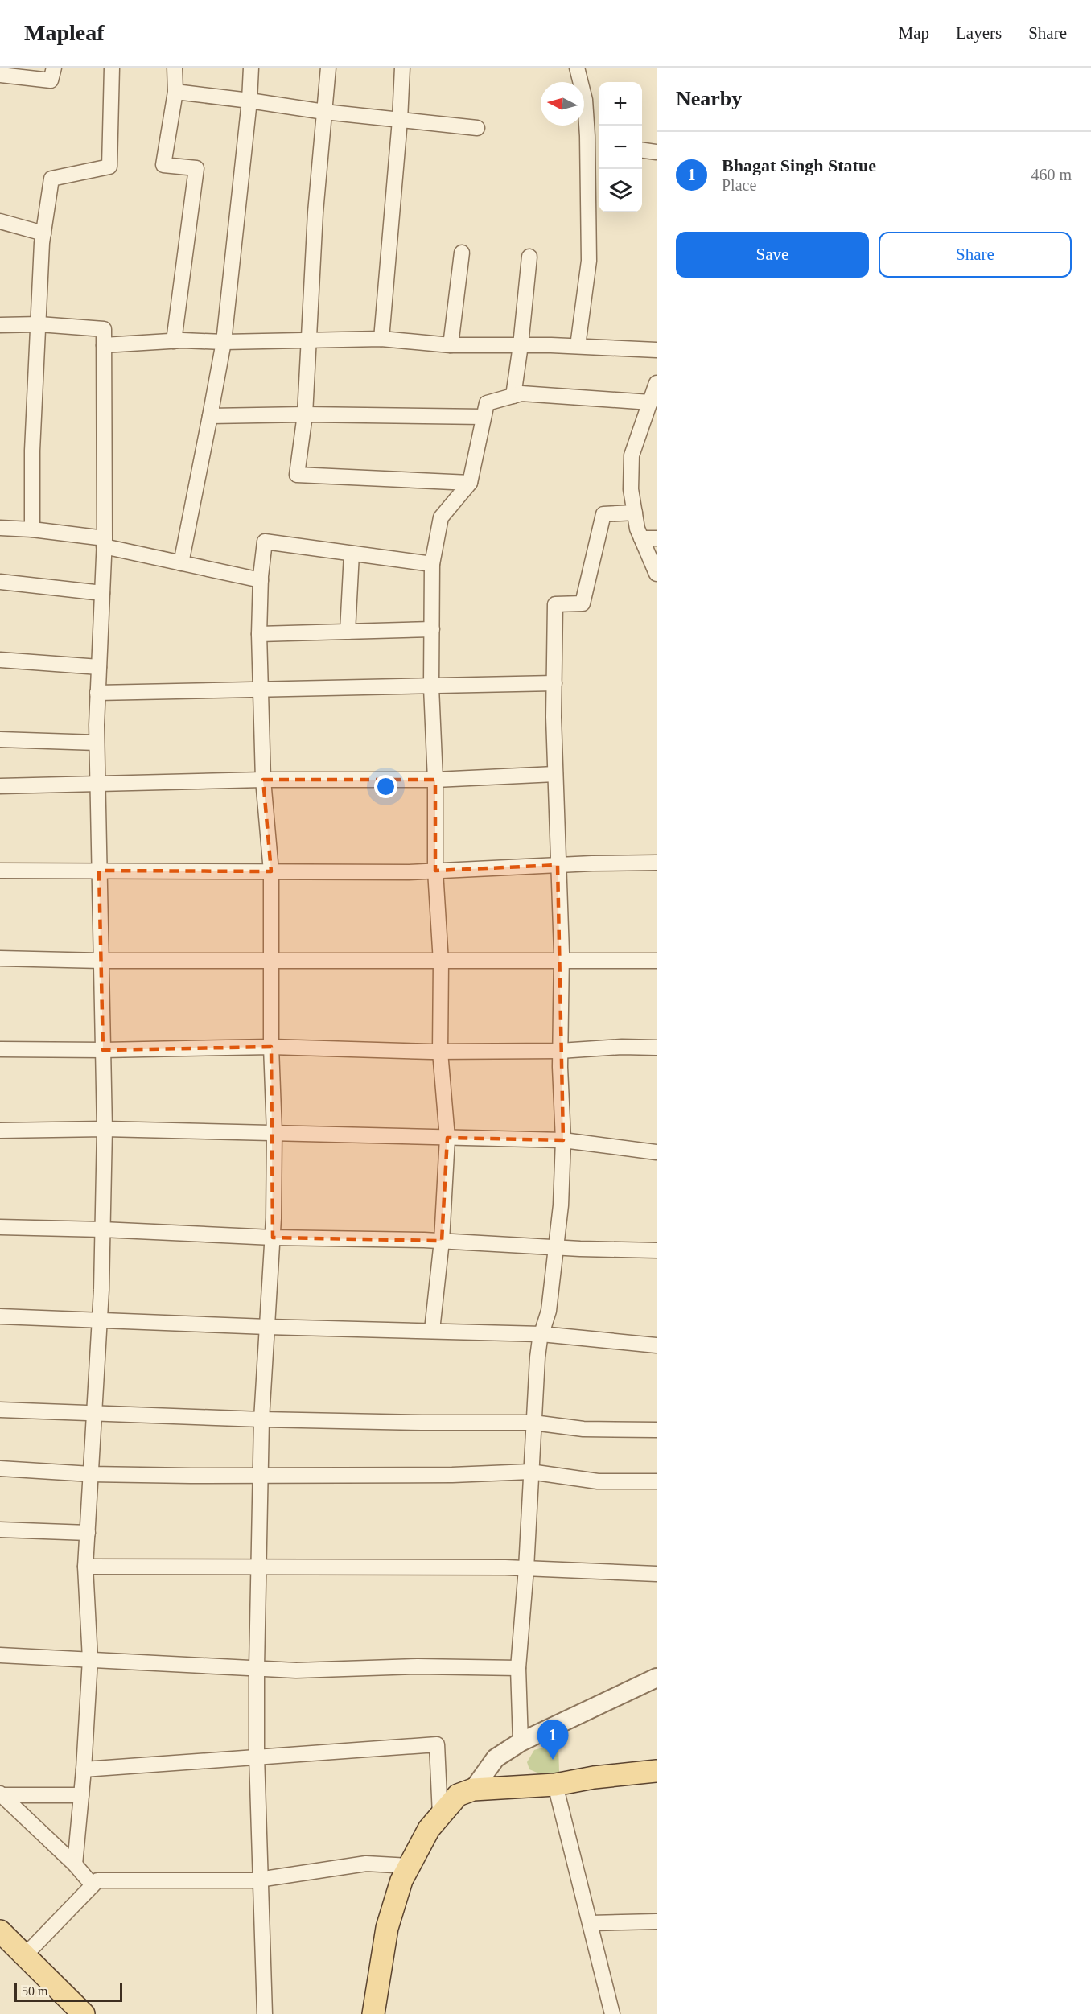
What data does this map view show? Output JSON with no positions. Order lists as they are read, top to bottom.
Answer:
{
  "scale_bar": "50 m",
  "north": "left",
  "page": {
    "header": "Mapleaf",
    "nav": ["Map", "Layers", "Share"],
    "heading": "Nearby",
    "map_buttons": ["+", "−"],
    "list": [
      {
        "mark": "1",
        "name": "Bhagat Singh Statue",
        "note": "Place",
        "value": "460 m"
      }
    ],
    "buttons": ["Save", "Share"],
    "pins": "1",
    "scale": "50 m"
  }
}
